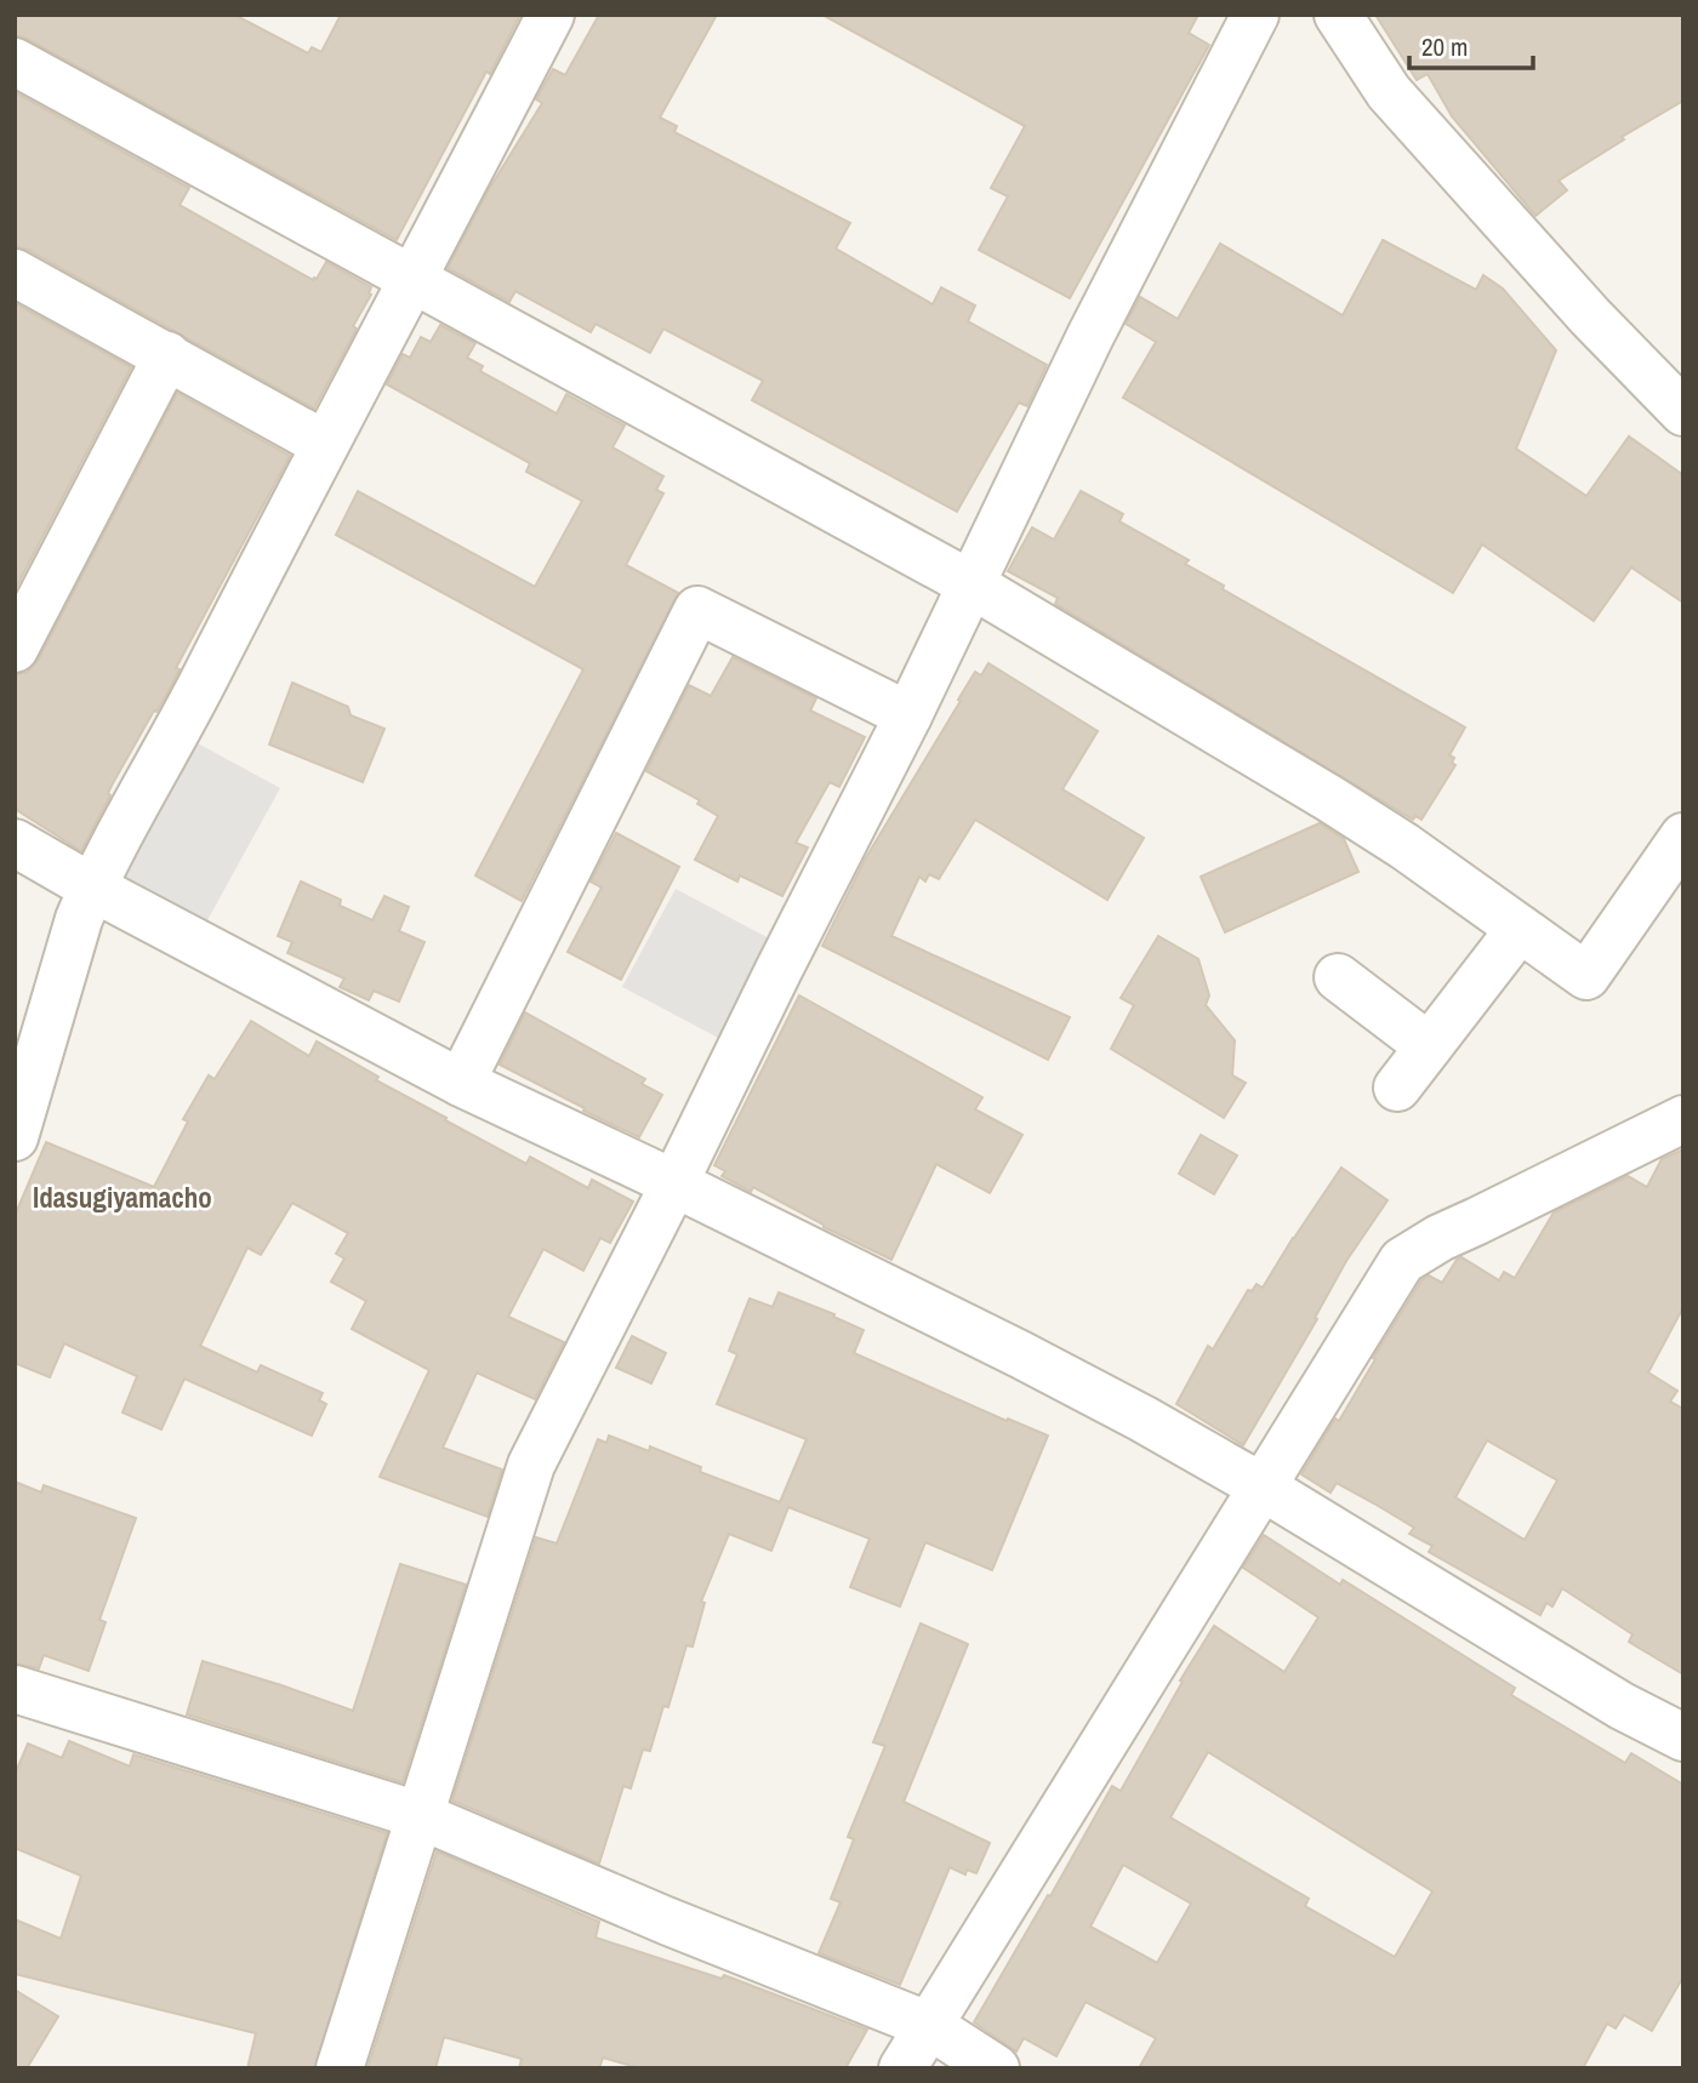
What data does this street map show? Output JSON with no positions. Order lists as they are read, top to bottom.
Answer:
{
  "districts": ["Idasugiyamacho"],
  "scale_bar": "20 m"
}
